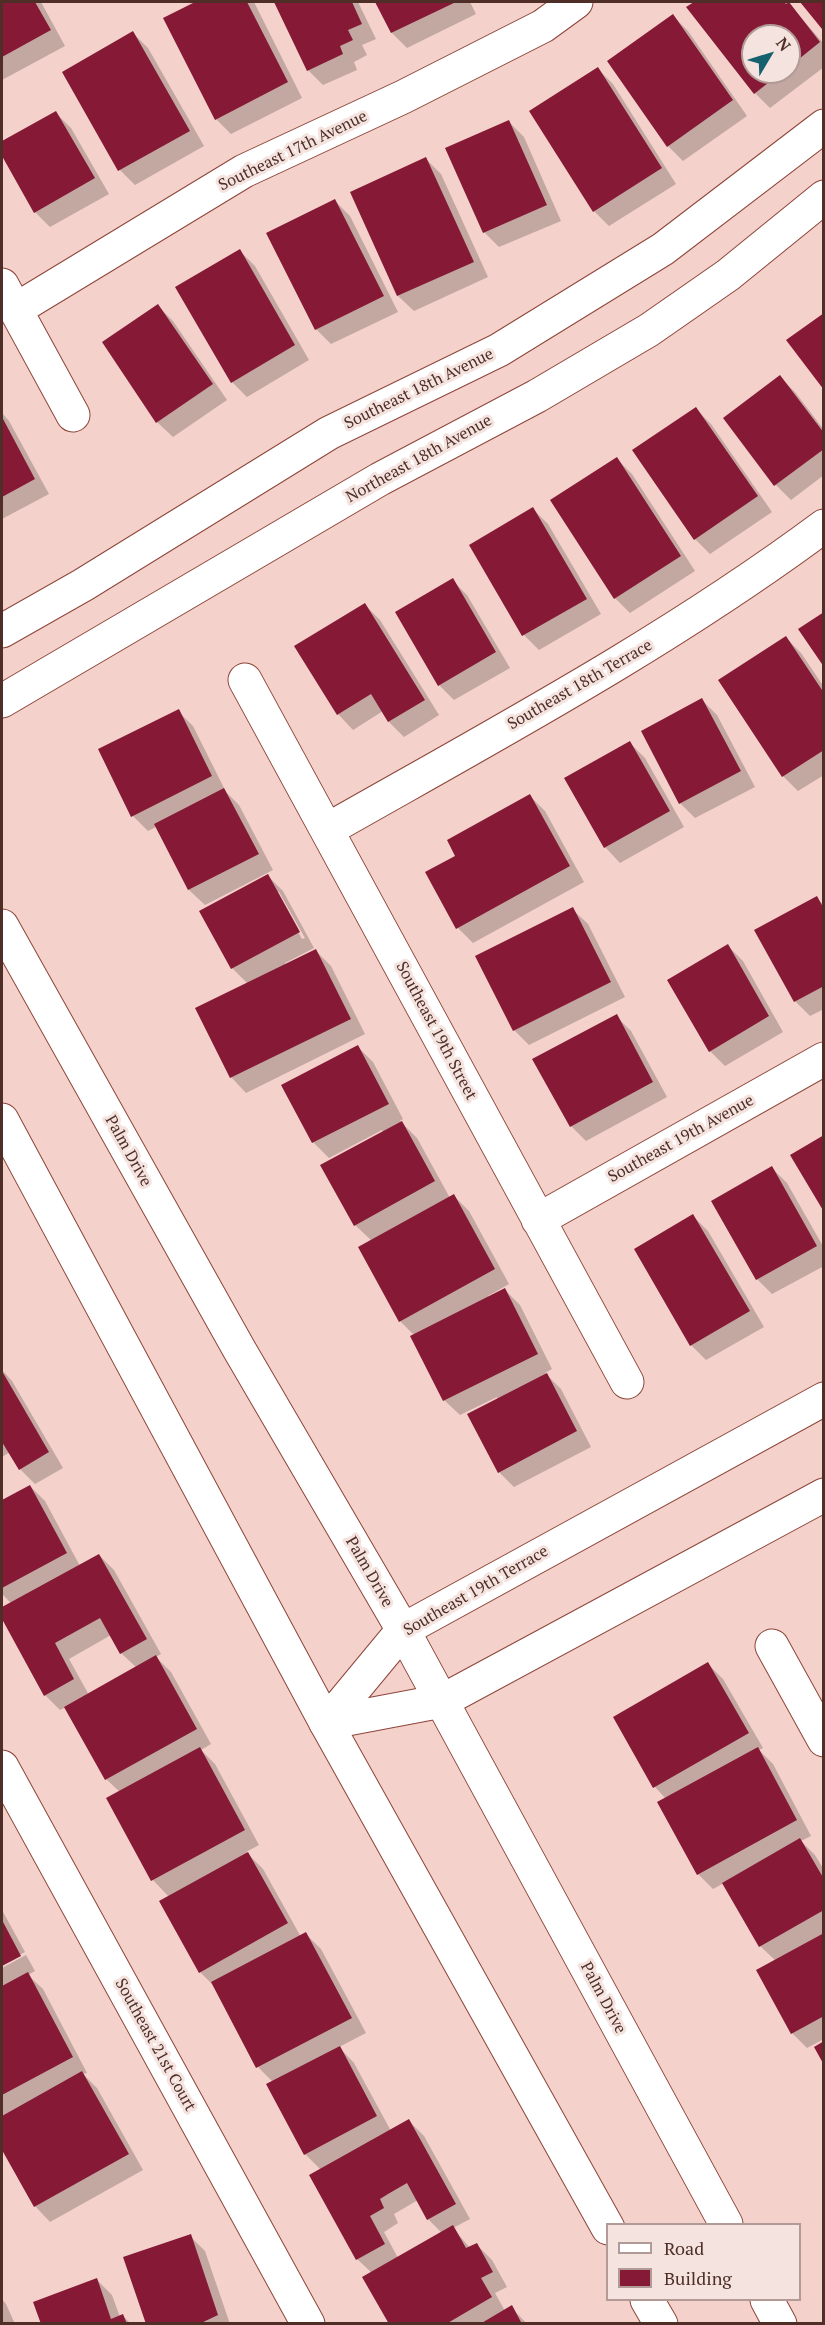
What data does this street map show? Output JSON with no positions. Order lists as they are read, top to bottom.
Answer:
{
  "streets": {
    "street": [
      "Southeast 17th Avenue",
      "Southeast 18th Avenue",
      "Northeast 18th Avenue",
      "Southeast 18th Terrace",
      "Southeast 19th Street",
      "Southeast 19th Avenue",
      "Palm Drive",
      "Southeast 19th Terrace",
      "Southeast 21st Court"
    ]
  },
  "crossings": [
    ["Southeast 18th Terrace", "Southeast 19th Street"],
    ["Southeast 19th Street", "Southeast 19th Avenue"],
    ["Palm Drive", "Southeast 19th Terrace"]
  ],
  "legend": ["Road", "Building"],
  "north": "top right"
}
